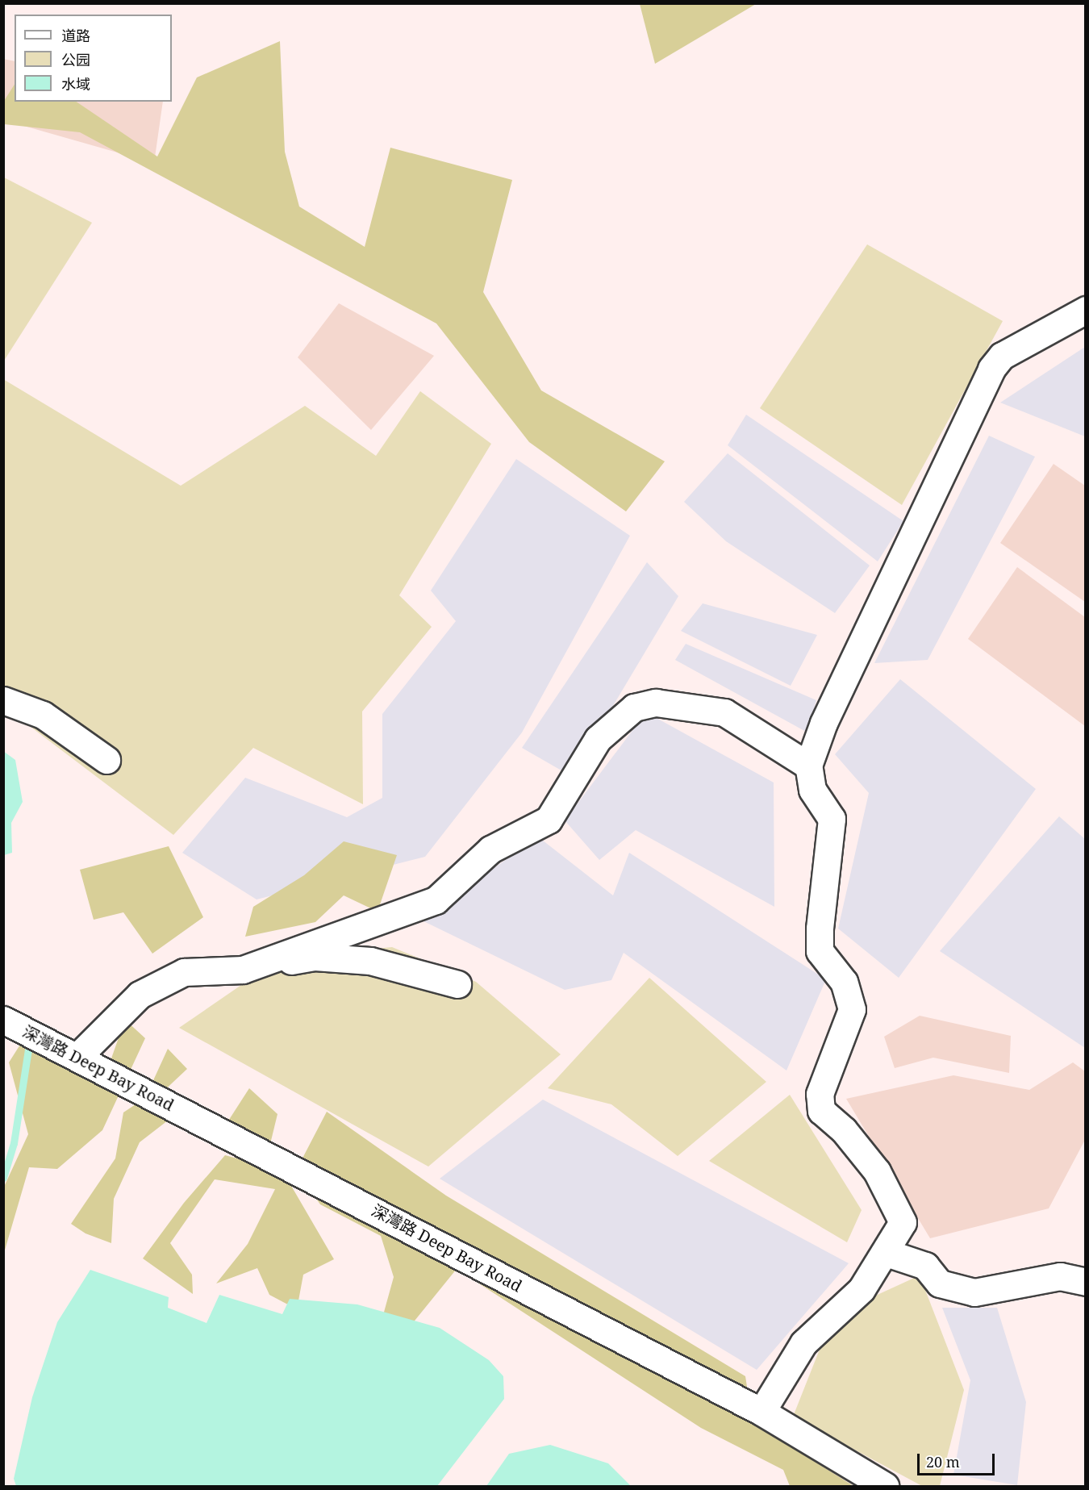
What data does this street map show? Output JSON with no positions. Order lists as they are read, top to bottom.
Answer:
{
  "streets": {
    "street": ["深灣路 Deep Bay Road"]
  },
  "legend": ["道路", "公园", "水域"],
  "scale_bar": "20 m"
}
